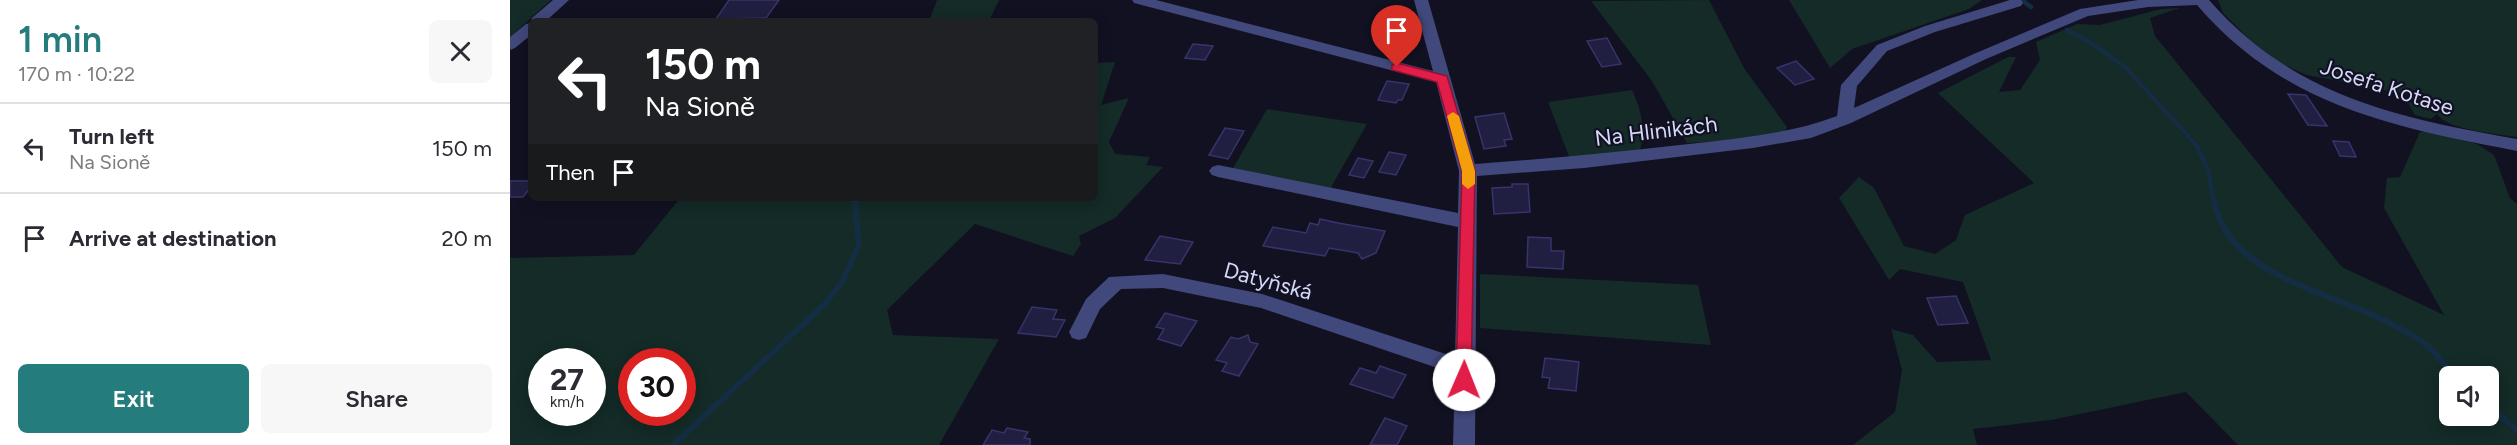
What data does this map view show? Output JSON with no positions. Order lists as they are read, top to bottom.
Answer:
{
  "streets": {
    "street": ["Josefa Kotase", "Na Hlinikách", "Datyňská"]
  },
  "crossings": [
    ["Josefa Kotase", "Na Hlinikách"]
  ],
  "page": {
    "heading": ["1 min", "170 m · 10:22"],
    "turn": ["150 m", "Na Sioně"],
    "list": [
      {
        "name": "Turn left",
        "note": "Na Sioně",
        "value": "150 m"
      },
      {
        "name": "Arrive at destination",
        "value": "20 m"
      }
    ],
    "then": "Then",
    "speed": "27 km/h",
    "limit": "30",
    "buttons": ["Exit", "Share"]
  }
}
